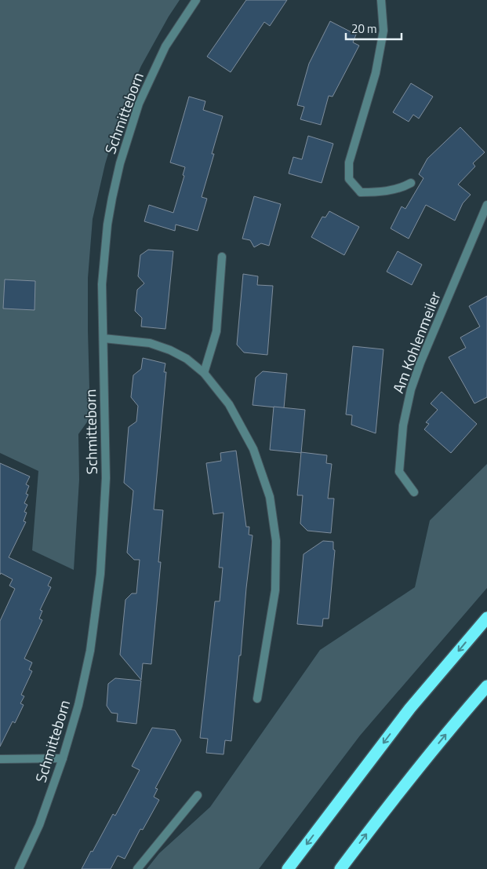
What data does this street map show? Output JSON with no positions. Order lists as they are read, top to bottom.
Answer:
{
  "streets": {
    "street": ["Schmitteborn", "Am Kohlenmeiler"]
  },
  "scale_bar": "20 m"
}
